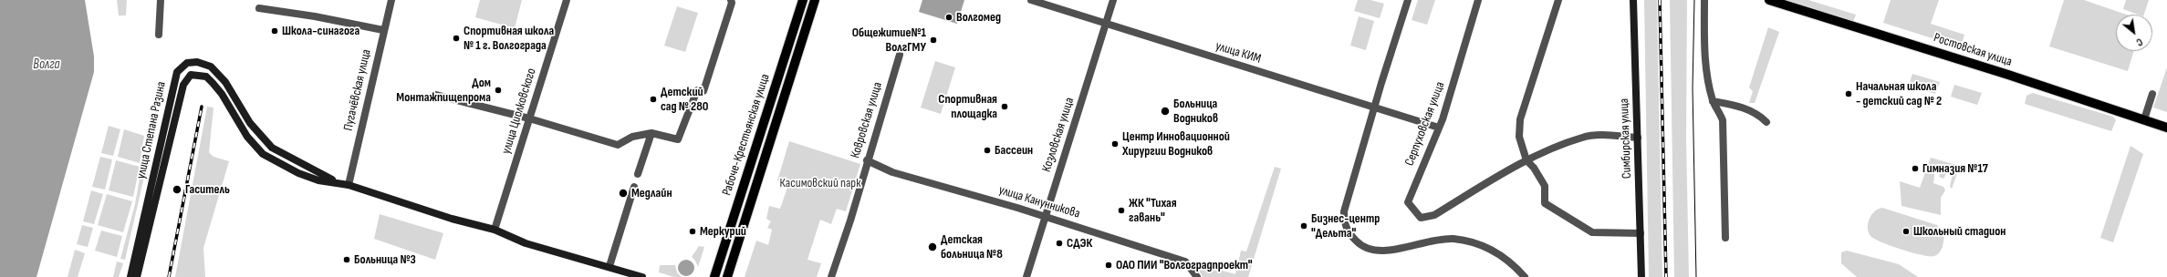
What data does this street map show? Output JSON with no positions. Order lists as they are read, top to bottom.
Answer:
{
  "streets": {
    "main road": [
      "Ростовская улица",
      "улица Степана Разина",
      "Рабоче-Крестьянская улица",
      "Симбирская улица"
    ],
    "street": [
      "улица КИМ",
      "Пугачёвская улица",
      "улица Циолковского",
      "Ковровская улица",
      "Серпуховская улица",
      "Козловская улица",
      "улица Канунникова"
    ]
  },
  "crossings": [
    ["улица КИМ", "Серпуховская улица"],
    ["улица КИМ", "Козловская улица"],
    ["Ковровская улица", "улица Канунникова"],
    ["Козловская улица", "улица Канунникова"]
  ],
  "water": ["Волга"],
  "parks": ["Касимовский парк"],
  "places": [
    "Волгомед",
    "Школа-синагога",
    "Спортивная школа № 1 г. Волгограда",
    "Общежитие№1 ВолгГМУ",
    "Дом Монтажпищепрома",
    "Начальная школа - детский сад № 2",
    "Детский сад № 280",
    "Спортивная площадка",
    "Больница Водников",
    "Центр Инновационной Хирургии Водников",
    "Бассеин",
    "Гимназия №17",
    "Гаситель",
    "Медлайн",
    "ЖК \"Тихая гавань\"",
    "Бизнес-центр \"Дельта\"",
    "Меркурий",
    "Школьный стадион",
    "СДЭК",
    "Детская больница №8",
    "Больница №3",
    "ОАО ПИИ \"Волгоградпроект\""
  ],
  "north": "bottom right"
}
